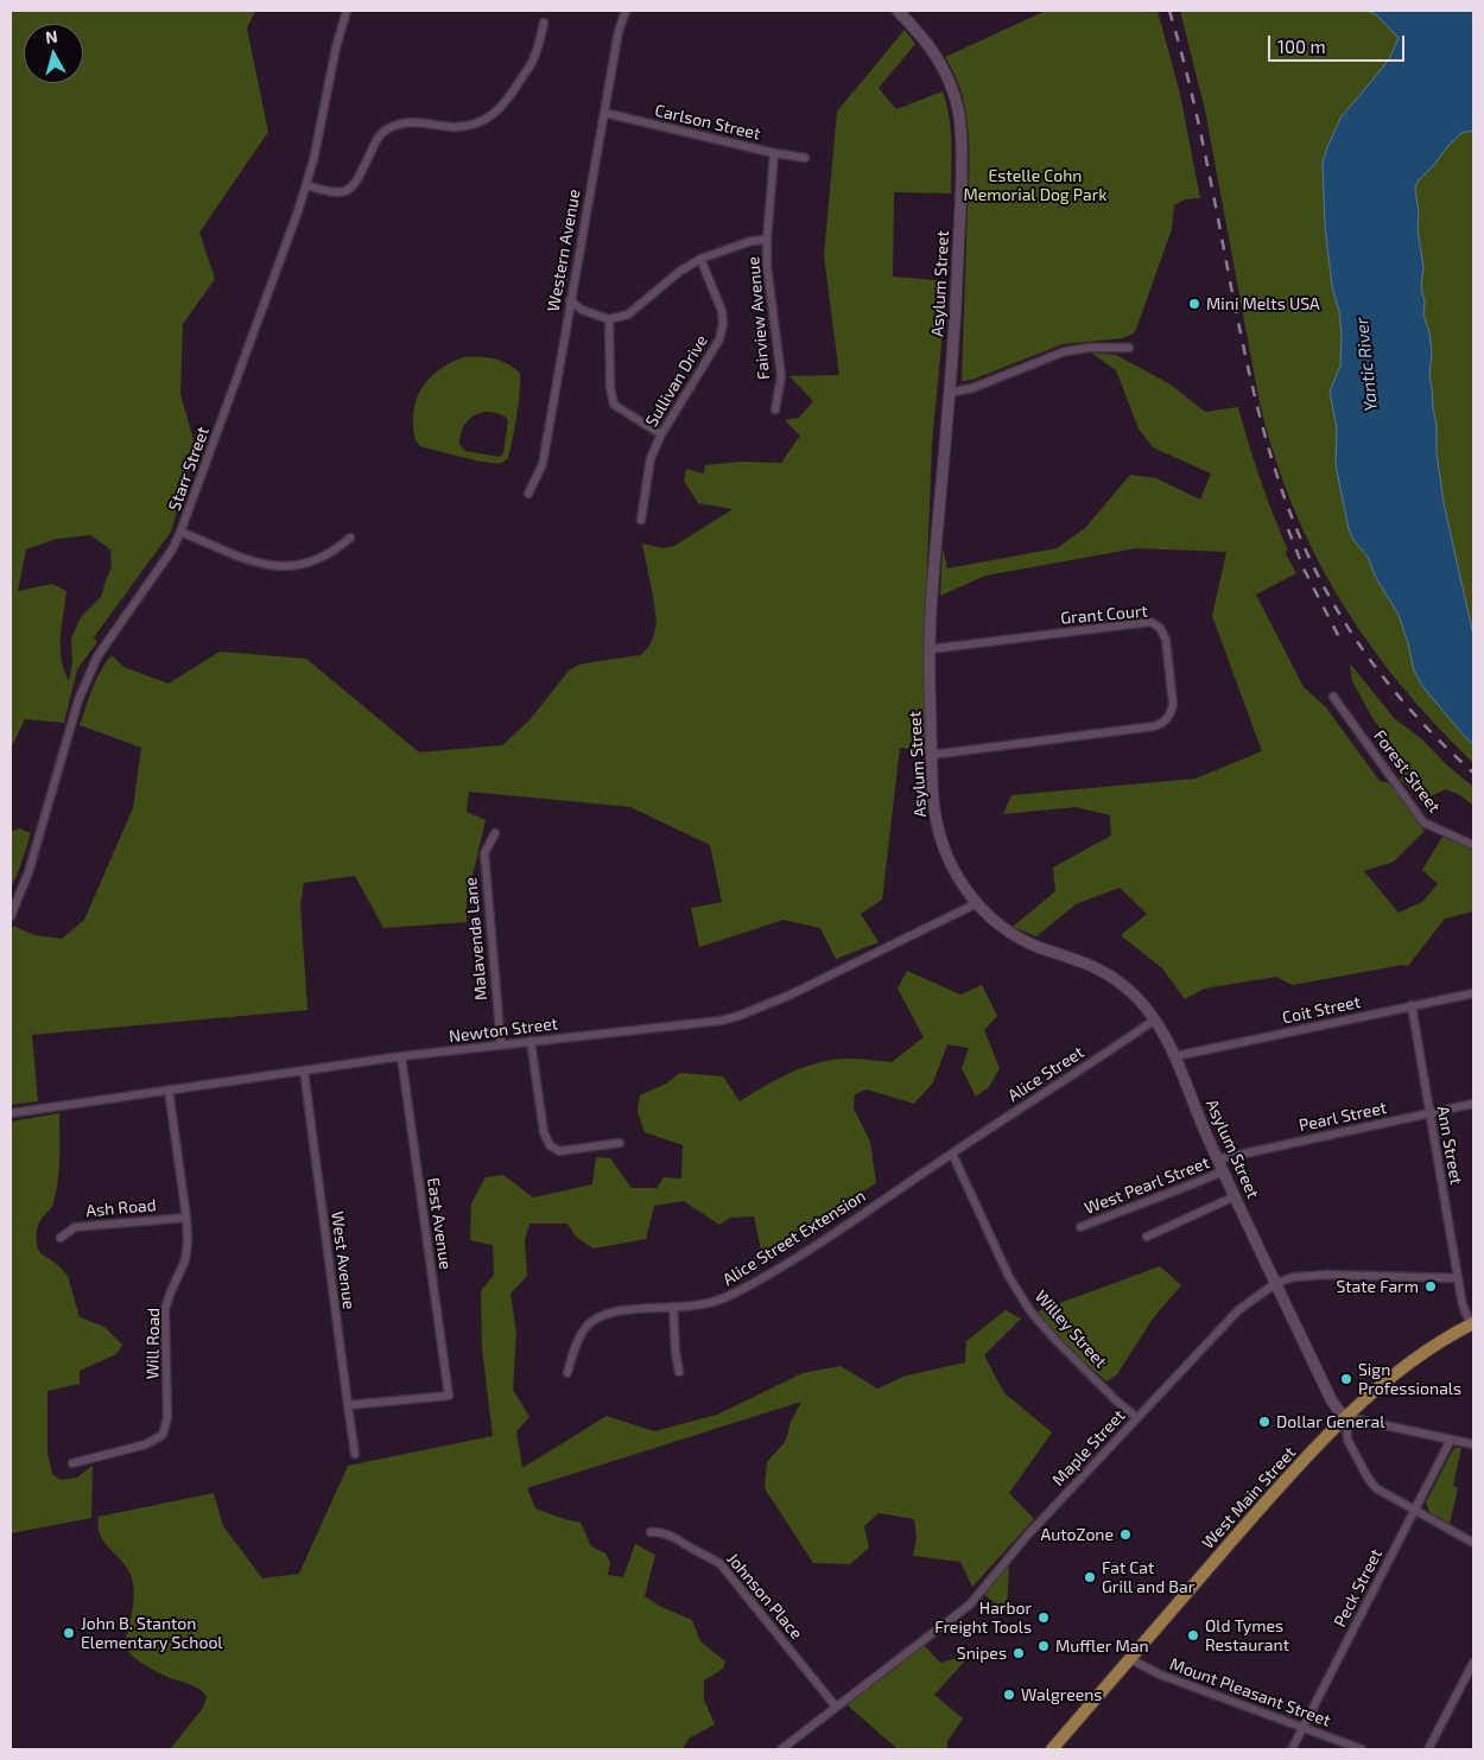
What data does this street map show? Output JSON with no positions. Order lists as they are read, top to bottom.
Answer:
{
  "streets": {
    "main road": ["West Main Street"],
    "street": [
      "Carlson Street",
      "Western Avenue",
      "Asylum Street",
      "Fairview Avenue",
      "Sullivan Drive",
      "Starr Street",
      "Grant Court",
      "Forest Street",
      "Malavenda Lane",
      "Coit Street",
      "Newton Street",
      "Alice Street",
      "Pearl Street",
      "Ann Street",
      "West Pearl Street",
      "Ash Road",
      "East Avenue",
      "Alice Street Extension",
      "West Avenue",
      "Willey Street",
      "Will Road",
      "Maple Street",
      "Peck Street",
      "Johnson Place",
      "Mount Pleasant Street"
    ]
  },
  "crossings": [
    ["Carlson Street", "Western Avenue"],
    ["Carlson Street", "Fairview Avenue"],
    ["Asylum Street", "Grant Court"],
    ["Asylum Street", "Coit Street"],
    ["Asylum Street", "Newton Street"],
    ["Asylum Street", "Alice Street"],
    ["Asylum Street", "Pearl Street"],
    ["Asylum Street", "West Pearl Street"],
    ["Asylum Street", "Maple Street"],
    ["Asylum Street", "West Main Street"],
    ["Malavenda Lane", "Newton Street"],
    ["Coit Street", "Ann Street"],
    ["Newton Street", "East Avenue"],
    ["Newton Street", "West Avenue"],
    ["Newton Street", "Will Road"],
    ["Alice Street", "Alice Street Extension"],
    ["Alice Street", "Willey Street"],
    ["Pearl Street", "Ann Street"],
    ["Ann Street", "Maple Street"],
    ["Ann Street", "West Main Street"],
    ["Ash Road", "Will Road"],
    ["East Avenue", "West Avenue"],
    ["Alice Street Extension", "Willey Street"],
    ["Willey Street", "Maple Street"],
    ["Maple Street", "Johnson Place"],
    ["West Main Street", "Mount Pleasant Street"],
    ["Peck Street", "Mount Pleasant Street"]
  ],
  "water": ["Yantic River"],
  "parks": ["Estelle Cohn Memorial Dog Park"],
  "places": [
    "Mini Melts USA",
    "State Farm",
    "Sign Professionals",
    "Dollar General",
    "AutoZone",
    "Fat Cat Grill and Bar",
    "Harbor Freight Tools",
    "John B. Stanton Elementary School",
    "Old Tymes Restaurant",
    "Muffler Man",
    "Snipes",
    "Walgreens"
  ],
  "scale_bar": "100 m",
  "north": "top"
}
